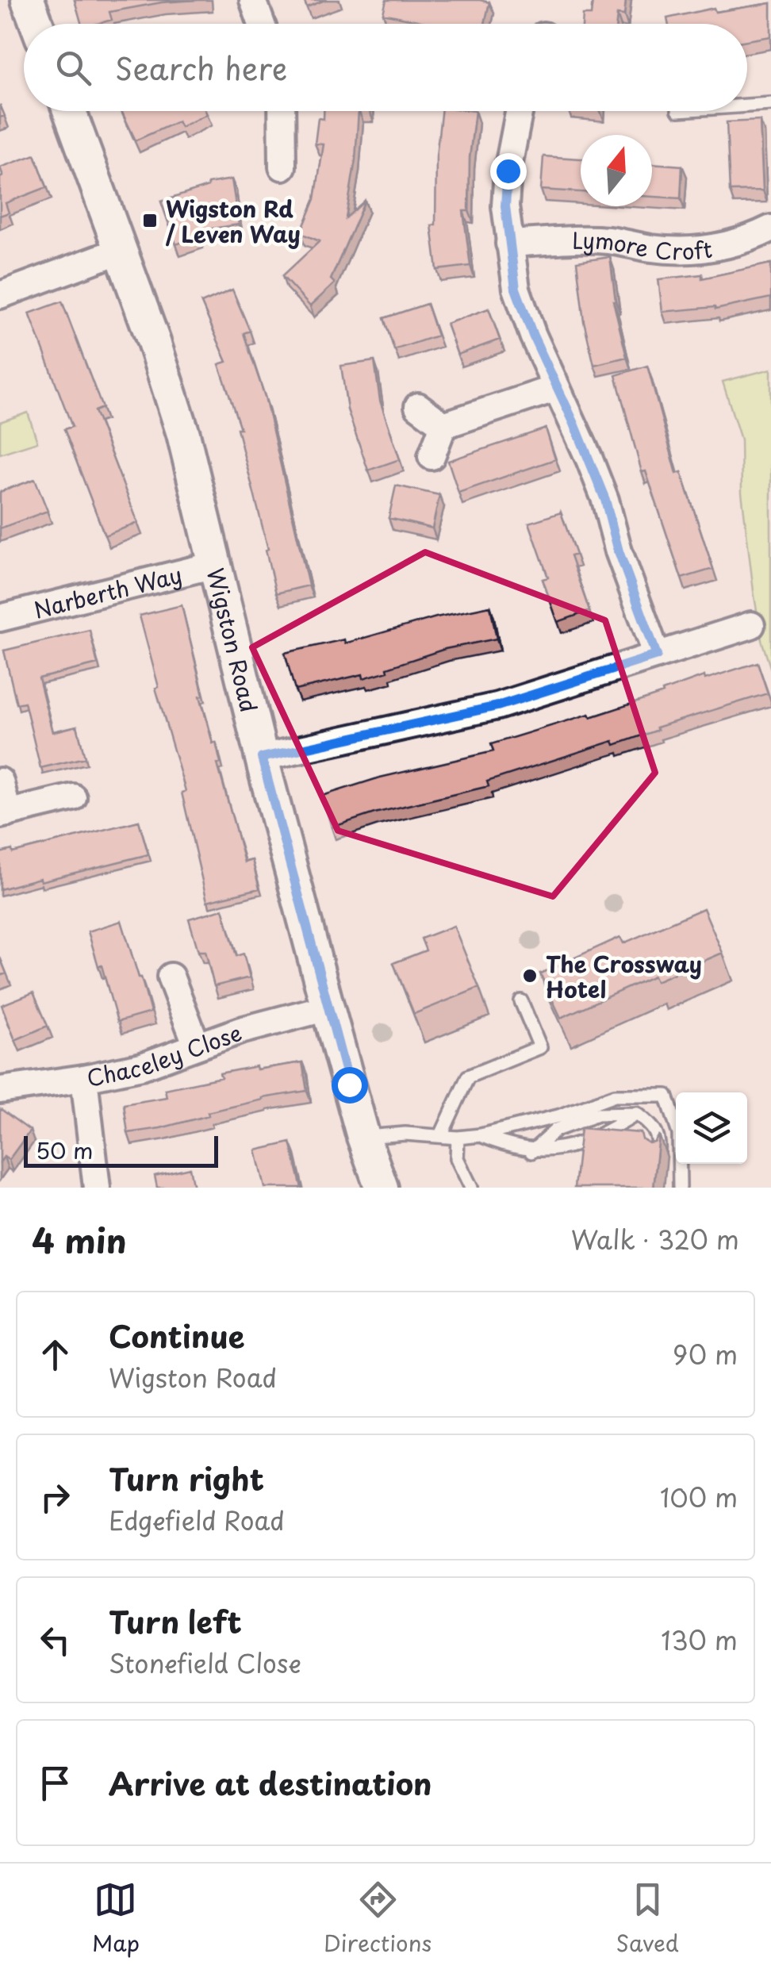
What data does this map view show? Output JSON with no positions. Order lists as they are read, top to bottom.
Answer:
{
  "streets": {
    "street": [
      "Lymore Croft",
      "Narberth Way",
      "Wigston Road",
      "Chaceley Close"
    ]
  },
  "crossings": [
    ["Narberth Way", "Wigston Road"],
    ["Wigston Road", "Chaceley Close"]
  ],
  "places": {
    "transit": ["Wigston Rd / Leven Way"],
    "other": ["The Crossway Hotel"]
  },
  "scale_bar": "50 m",
  "north": "top",
  "page": {
    "search": "Search here",
    "scale": "50 m",
    "heading": ["4 min", "Walk · 320 m"],
    "list": [
      ["Continue", "Wigston Road", "90 m"],
      ["Turn right", "Edgefield Road", "100 m"],
      ["Turn left", "Stonefield Close", "130 m"],
      "Arrive at destination"
    ],
    "nav": ["Map", "Directions", "Saved"]
  }
}
